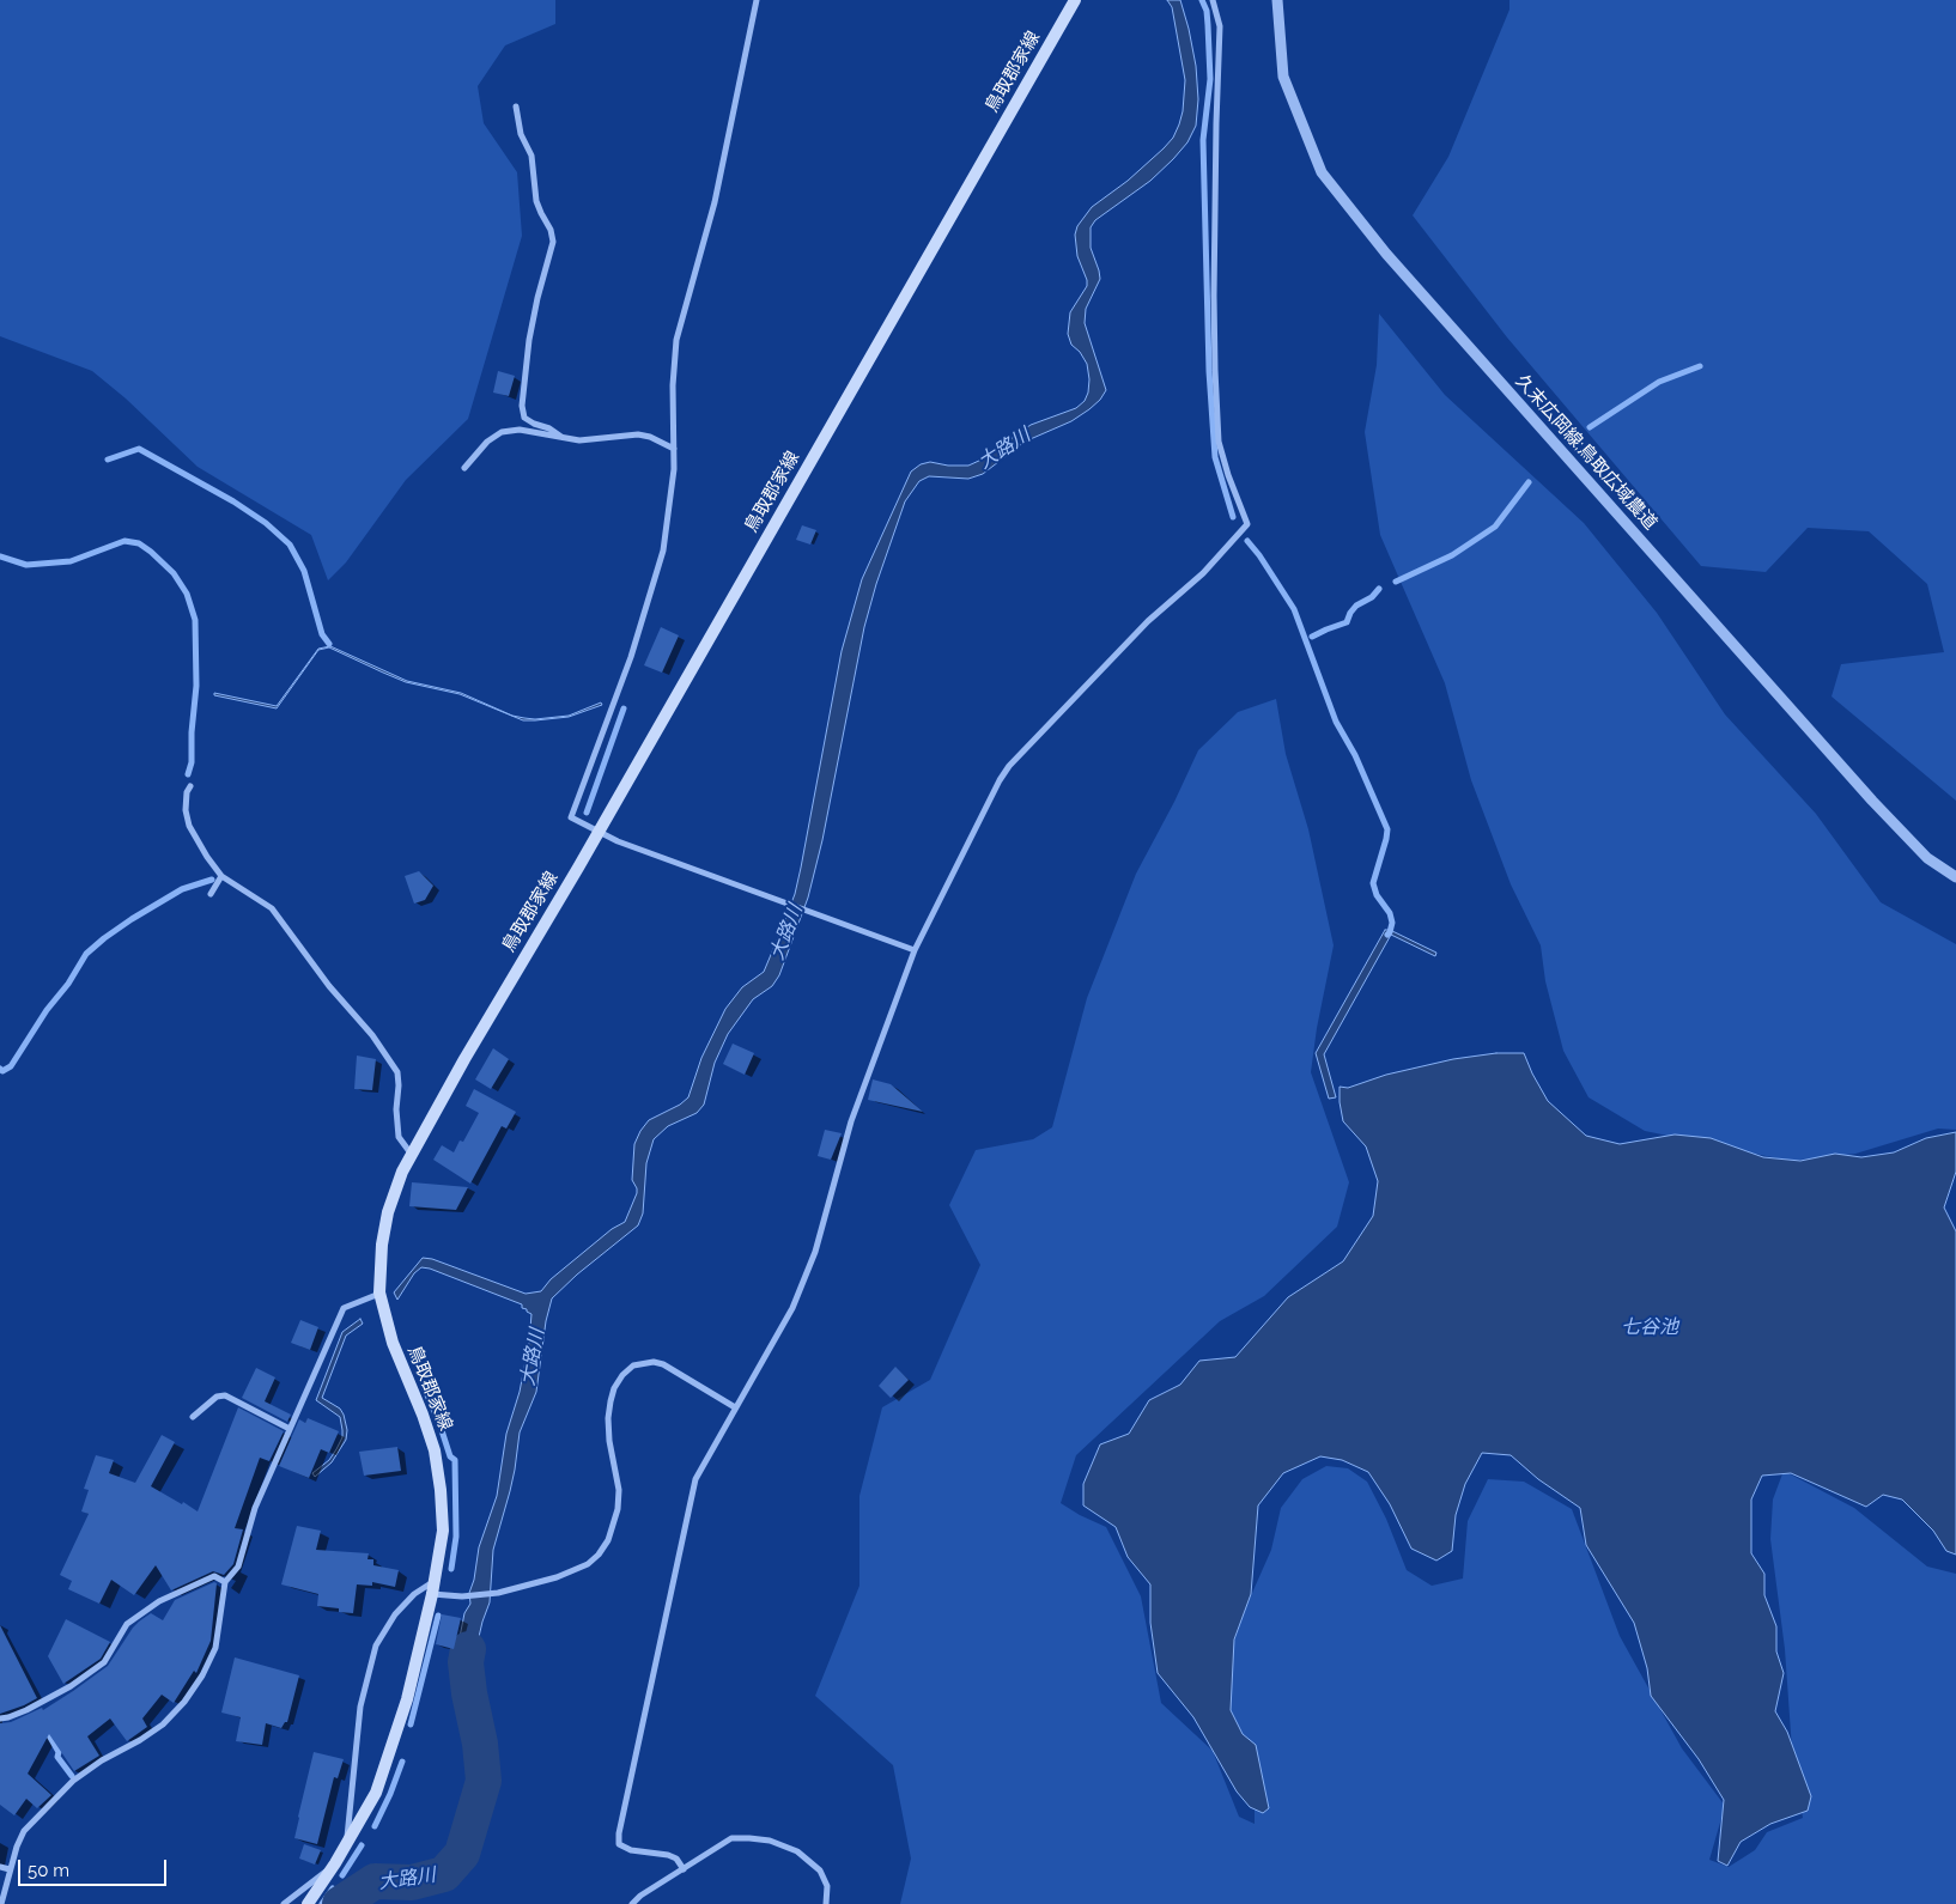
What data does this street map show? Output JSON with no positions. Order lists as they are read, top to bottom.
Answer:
{
  "streets": {
    "main road": ["鳥取郡家線"],
    "street": ["久末広岡線;鳥取広域農道"]
  },
  "water": ["大路川", "七谷池"],
  "scale_bar": "50 m"
}
